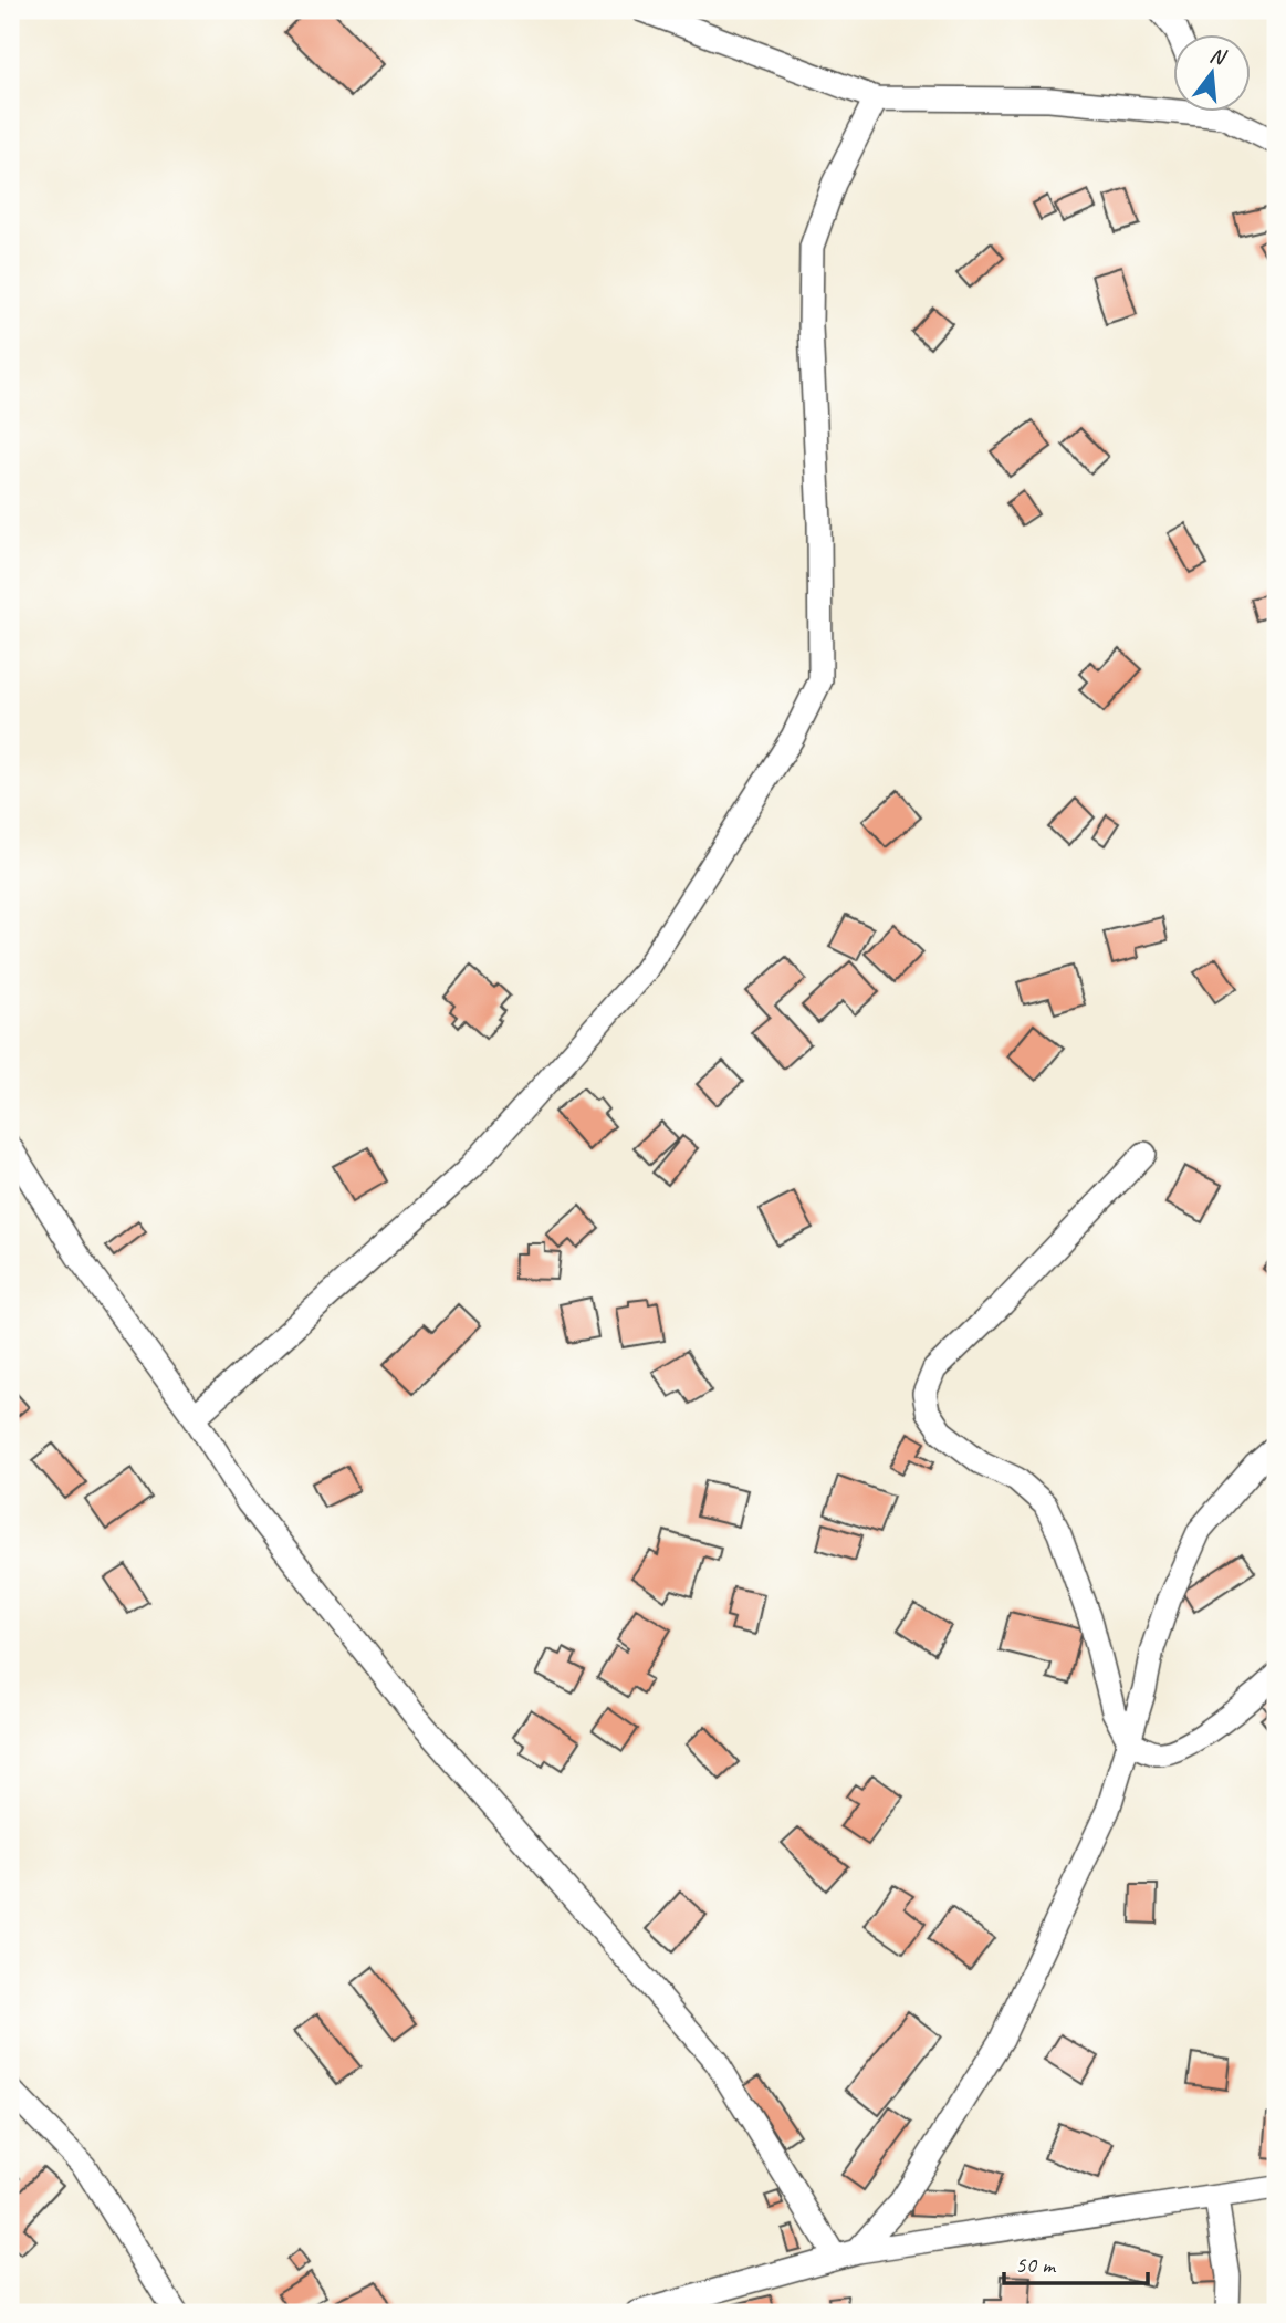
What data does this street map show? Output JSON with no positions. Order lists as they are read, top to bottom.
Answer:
{
  "scale_bar": "50 m",
  "north": "top"
}
